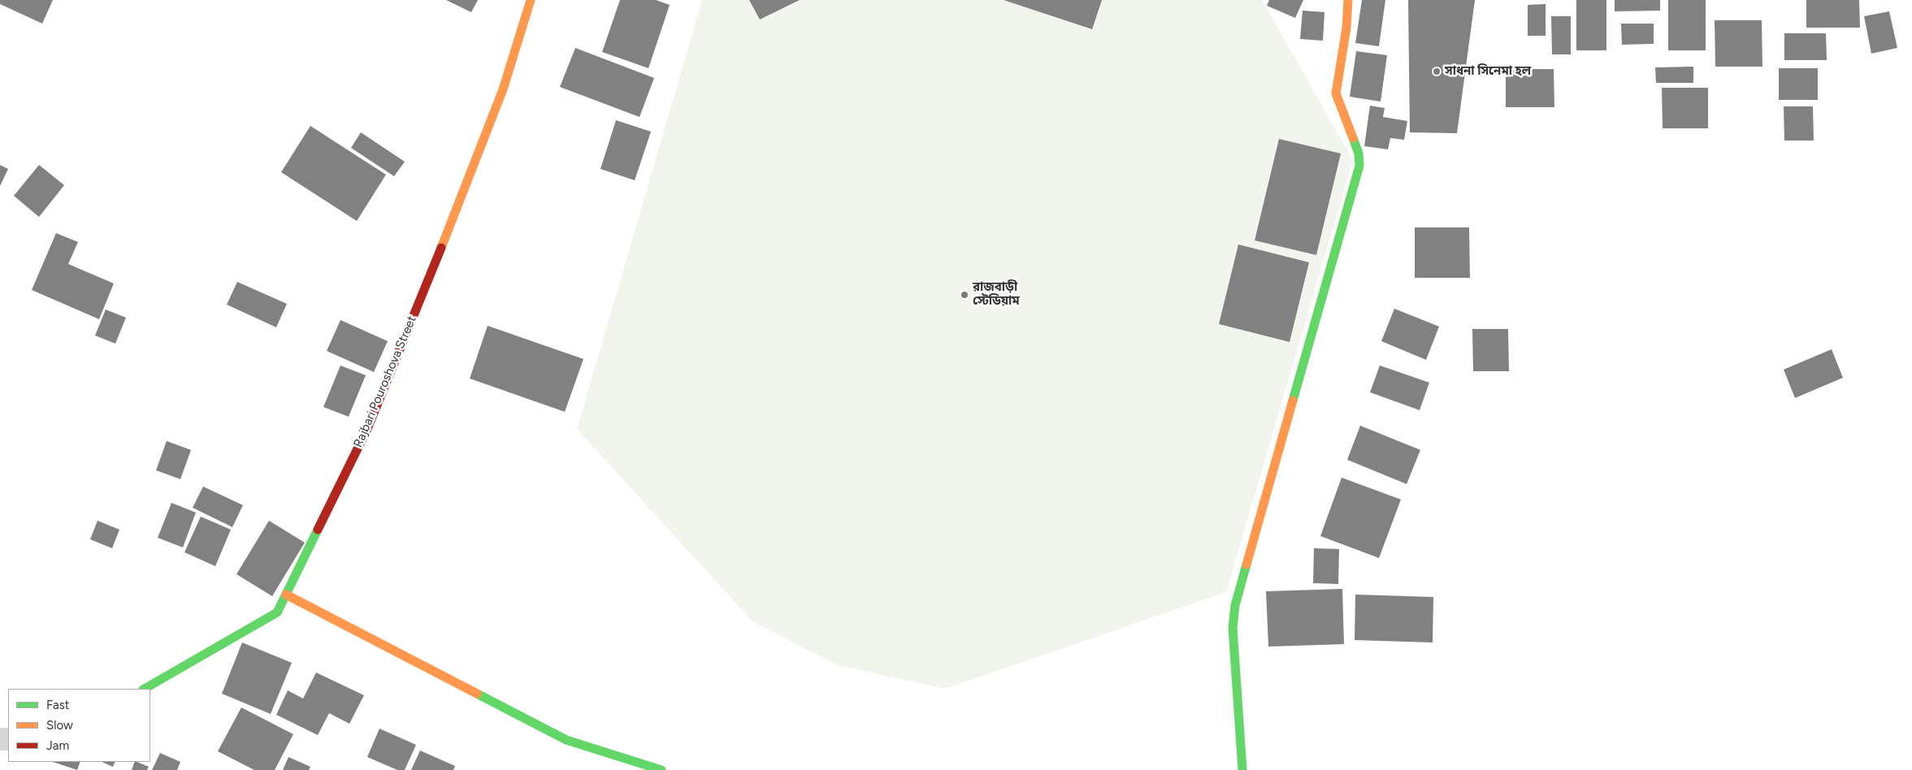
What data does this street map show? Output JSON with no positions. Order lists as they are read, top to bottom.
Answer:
{
  "streets": {
    "street": ["Rajbari Pouroshova Street"]
  },
  "places": ["সাধনা সিনেমা হল", "রাজবাড়ী স্টেডিয়াম"],
  "legend": ["Fast", "Slow", "Jam"]
}
